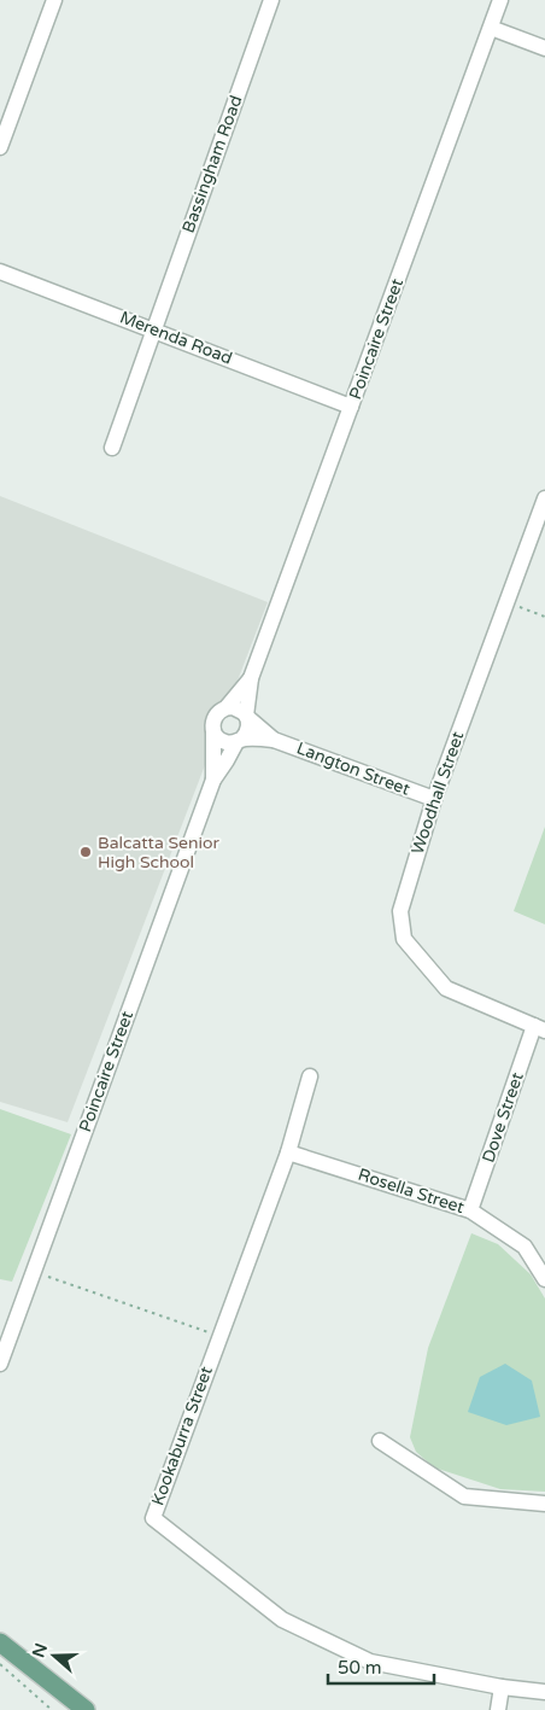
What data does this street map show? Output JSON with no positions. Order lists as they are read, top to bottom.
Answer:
{
  "streets": {
    "street": [
      "Bassingham Road",
      "Merenda Road",
      "Poincaire Street",
      "Langton Street",
      "Woodhall Street",
      "Dove Street",
      "Rosella Street",
      "Kookaburra Street"
    ]
  },
  "crossings": [
    ["Bassingham Road", "Merenda Road"],
    ["Merenda Road", "Poincaire Street"],
    ["Poincaire Street", "Langton Street"],
    ["Langton Street", "Woodhall Street"],
    ["Woodhall Street", "Dove Street"],
    ["Dove Street", "Rosella Street"],
    ["Rosella Street", "Kookaburra Street"]
  ],
  "places": ["Balcatta Senior High School"],
  "scale_bar": "50 m",
  "north": "left"
}
